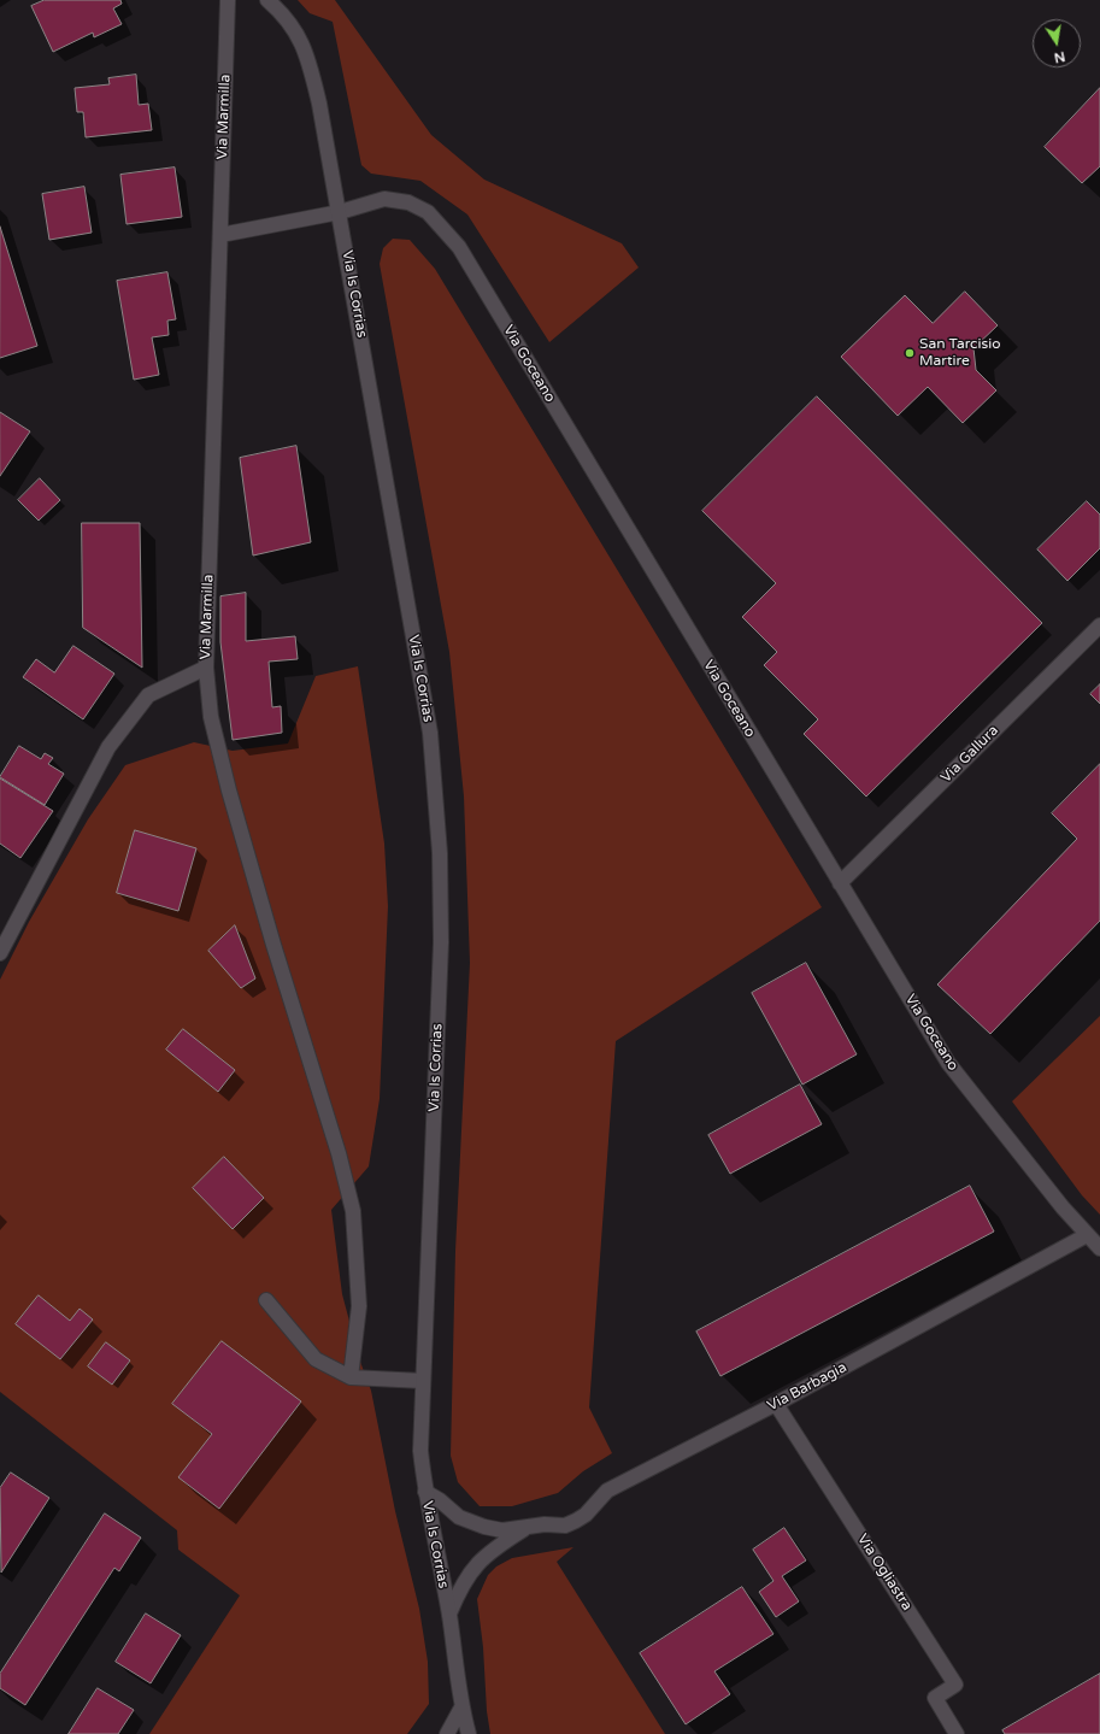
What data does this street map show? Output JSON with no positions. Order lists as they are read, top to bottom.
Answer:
{
  "streets": {
    "street": [
      "Via Marmilla",
      "Via Is Corrias",
      "Via Goceano",
      "Via Gallura",
      "Via Barbagia",
      "Via Ogliastra"
    ]
  },
  "crossings": [
    ["Via Is Corrias", "Via Goceano"],
    ["Via Is Corrias", "Via Barbagia"],
    ["Via Goceano", "Via Gallura"],
    ["Via Goceano", "Via Barbagia"],
    ["Via Barbagia", "Via Ogliastra"]
  ],
  "places": ["San Tarcisio Martire"],
  "north": "bottom"
}
